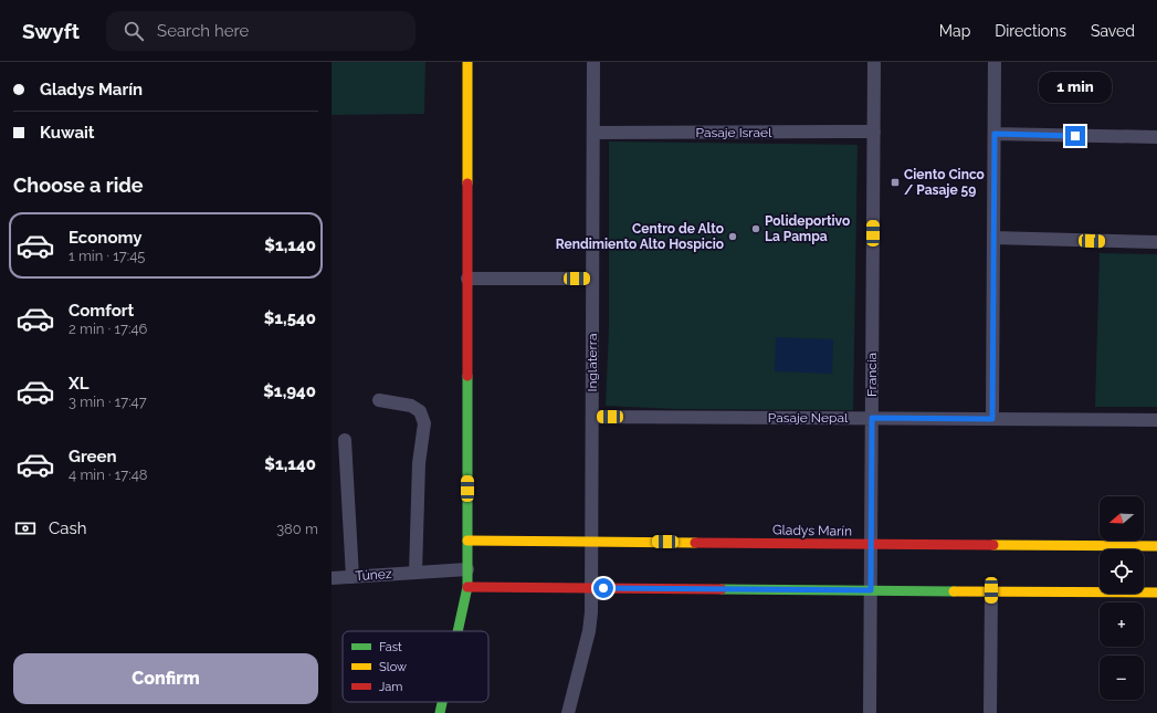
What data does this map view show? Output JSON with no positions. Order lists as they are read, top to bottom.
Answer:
{
  "streets": {
    "street": [
      "Pasaje Israel",
      "Inglaterra",
      "Francia",
      "Pasaje Nepal",
      "Gladys Marín",
      "Túnez"
    ]
  },
  "crossings": [
    ["Pasaje Israel", "Inglaterra"],
    ["Pasaje Israel", "Francia"],
    ["Inglaterra", "Pasaje Nepal"],
    ["Inglaterra", "Gladys Marín"],
    ["Francia", "Pasaje Nepal"],
    ["Francia", "Gladys Marín"]
  ],
  "places": {
    "transit": ["Ciento Cinco / Pasaje 59"],
    "other": ["Polideportivo La Pampa", "Centro de Alto Rendimiento Alto Hospicio"]
  },
  "legend": ["Fast", "Slow", "Jam"],
  "north": "left",
  "page": {
    "header": "Swyft",
    "search": "Search here",
    "nav": ["Map", "Directions", "Saved"],
    "banner": ["Gladys Marín", "Kuwait"],
    "bubble": "1 min",
    "heading": "Choose a ride",
    "list": [
      {
        "name": "Economy",
        "note": "1 min · 17:45",
        "value": "$1,140"
      },
      {
        "name": "Comfort",
        "note": "2 min · 17:46",
        "value": "$1,540"
      },
      {
        "name": "XL",
        "note": "3 min · 17:47",
        "value": "$1,940"
      },
      {
        "name": "Green",
        "note": "4 min · 17:48",
        "value": "$1,140"
      }
    ],
    "map_buttons": ["+", "−"],
    "pay": ["Cash", "380 m"],
    "buttons": "Confirm"
  }
}
